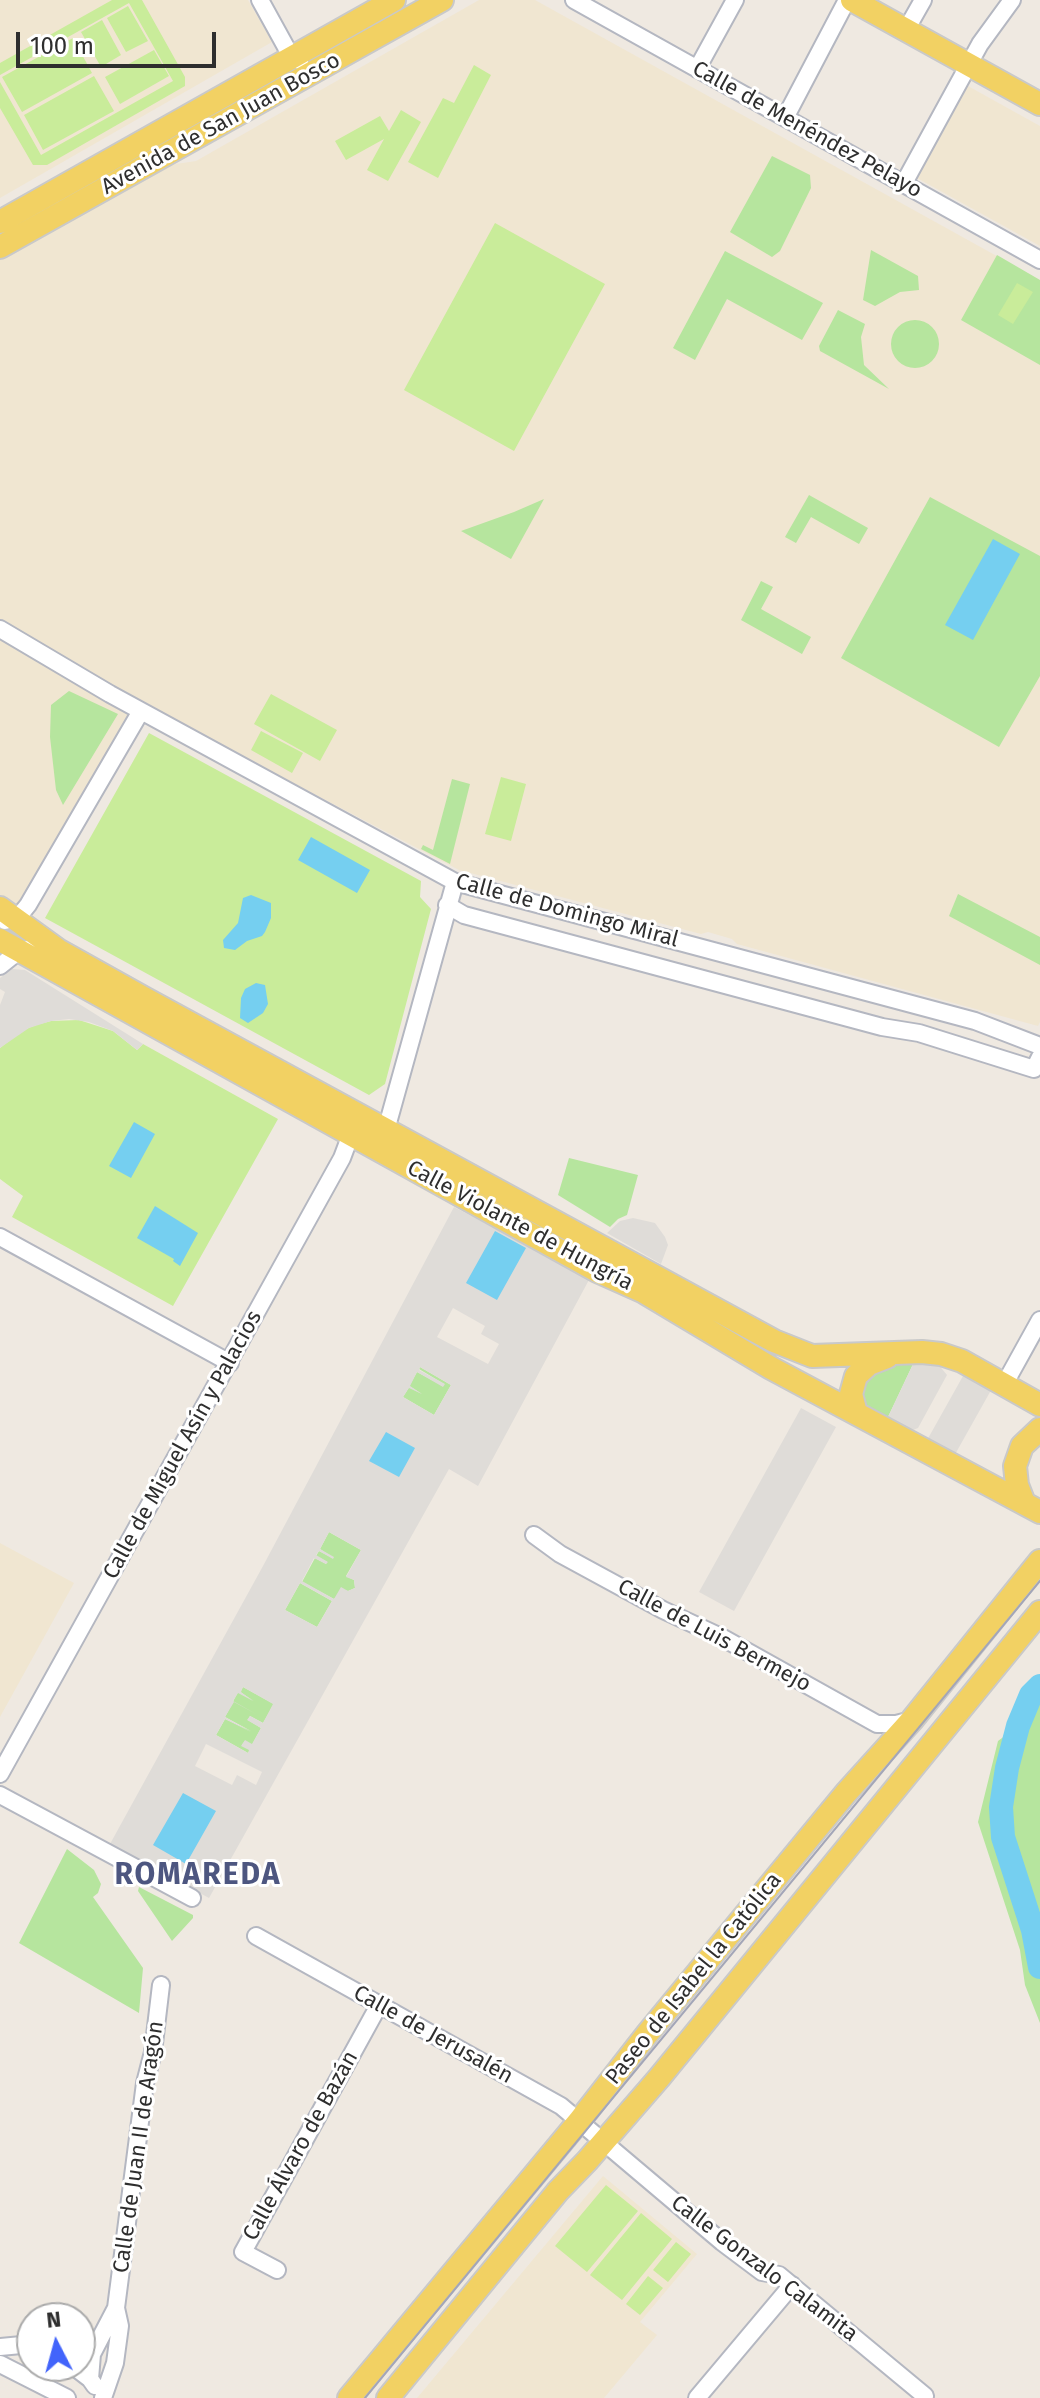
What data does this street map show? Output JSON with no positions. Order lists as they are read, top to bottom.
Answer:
{
  "streets": {
    "main road": ["Avenida de San Juan Bosco", "Calle Violante de Hungría", "Paseo de Isabel la Católica"],
    "street": [
      "Calle de Menéndez Pelayo",
      "Calle de Domingo Miral",
      "Calle de Miguel Asín y Palacios",
      "Calle de Luis Bermejo",
      "Calle de Jerusalén",
      "Calle Álvaro de Bazán",
      "Calle de Juan II de Aragón",
      "Calle Gonzalo Calamita"
    ]
  },
  "crossings": [
    ["Calle Violante de Hungría", "Calle de Miguel Asín y Palacios"],
    ["Paseo de Isabel la Católica", "Calle de Jerusalén"],
    ["Paseo de Isabel la Católica", "Calle Gonzalo Calamita"],
    ["Calle de Jerusalén", "Calle Álvaro de Bazán"],
    ["Calle de Jerusalén", "Calle Gonzalo Calamita"]
  ],
  "districts": ["ROMAREDA"],
  "scale_bar": "100 m",
  "north": "top"
}
